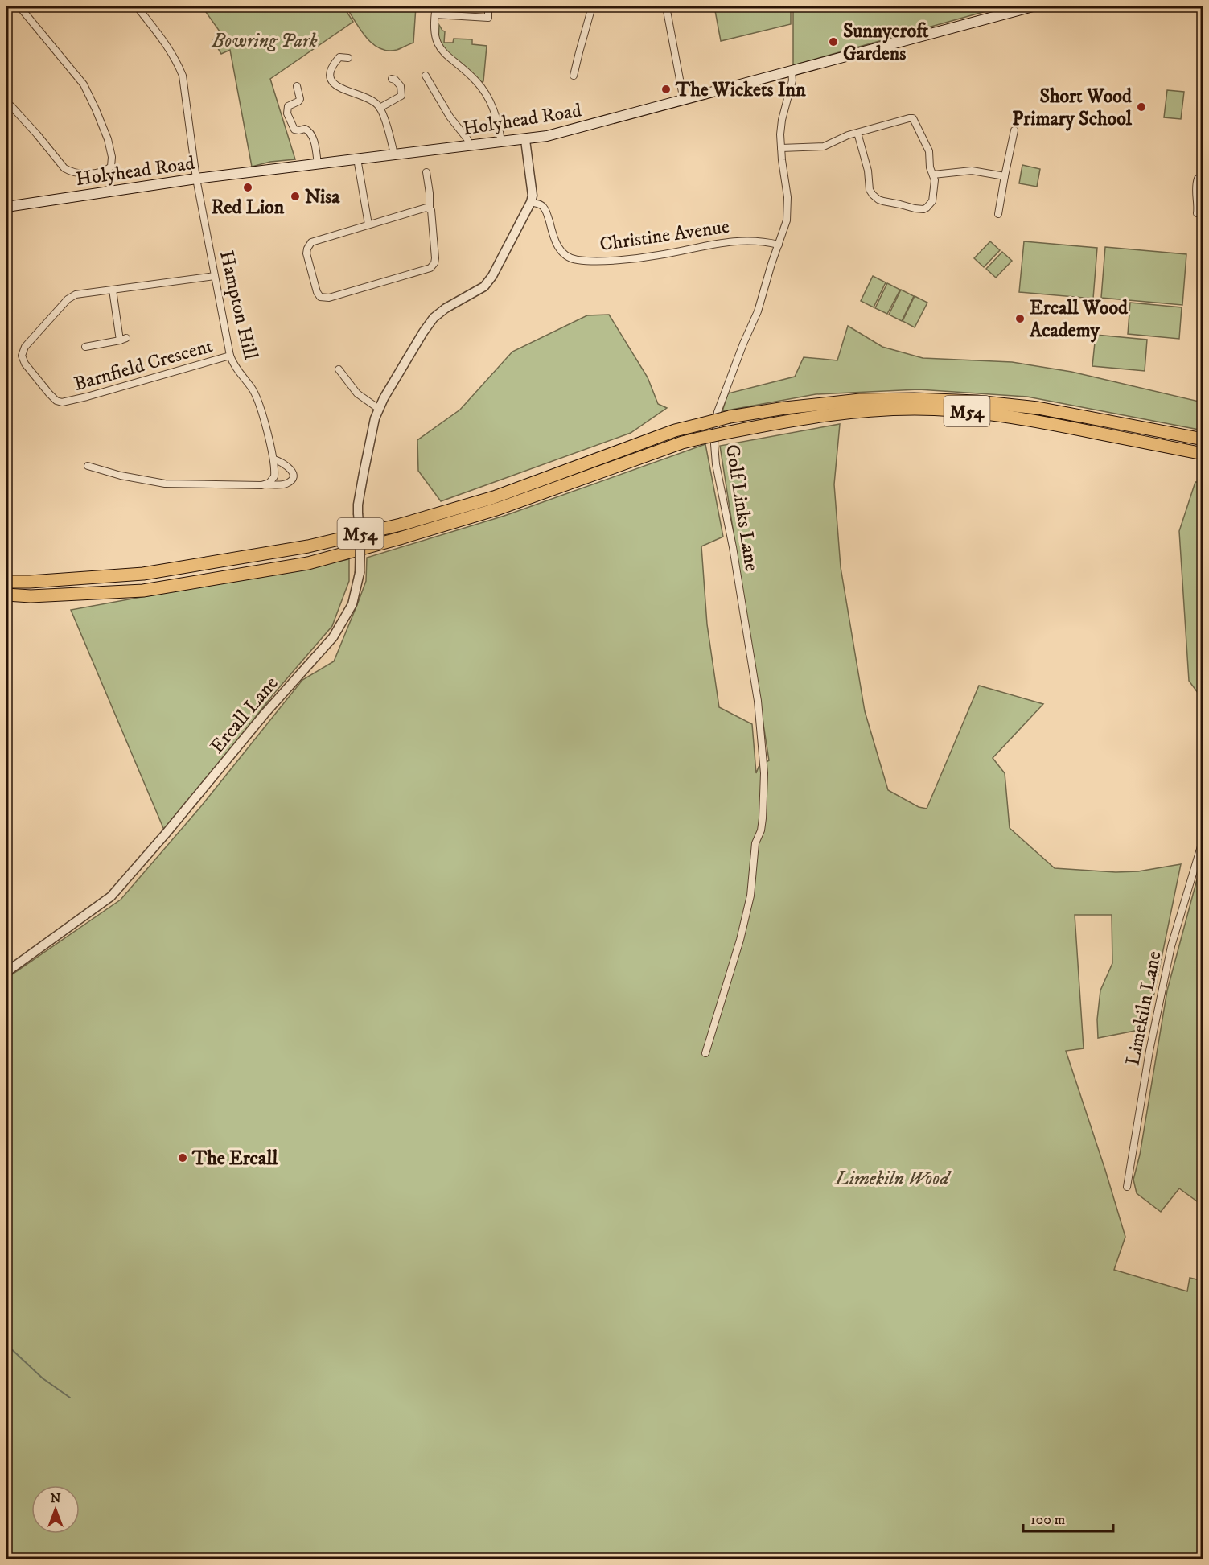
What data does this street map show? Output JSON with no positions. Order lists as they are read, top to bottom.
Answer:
{
  "streets": {
    "highway": ["M54"],
    "main road": ["Holyhead Road"],
    "street": [
      "Christine Avenue",
      "Hampton Hill",
      "Barnfield Crescent",
      "Golf Links Lane",
      "Ercall Lane",
      "Limekiln Lane"
    ]
  },
  "crossings": [
    ["Holyhead Road", "Hampton Hill"],
    ["Holyhead Road", "Golf Links Lane"],
    ["Christine Avenue", "Golf Links Lane"],
    ["Christine Avenue", "Ercall Lane"],
    ["Hampton Hill", "Barnfield Crescent"]
  ],
  "parks": ["Bowring Park", "Limekiln Wood"],
  "places": [
    "Sunnycroft Gardens",
    "The Wickets Inn",
    "Short Wood Primary School",
    "Red Lion",
    "Nisa",
    "Ercall Wood Academy",
    "The Ercall"
  ],
  "scale_bar": "100 m",
  "north": "top"
}
